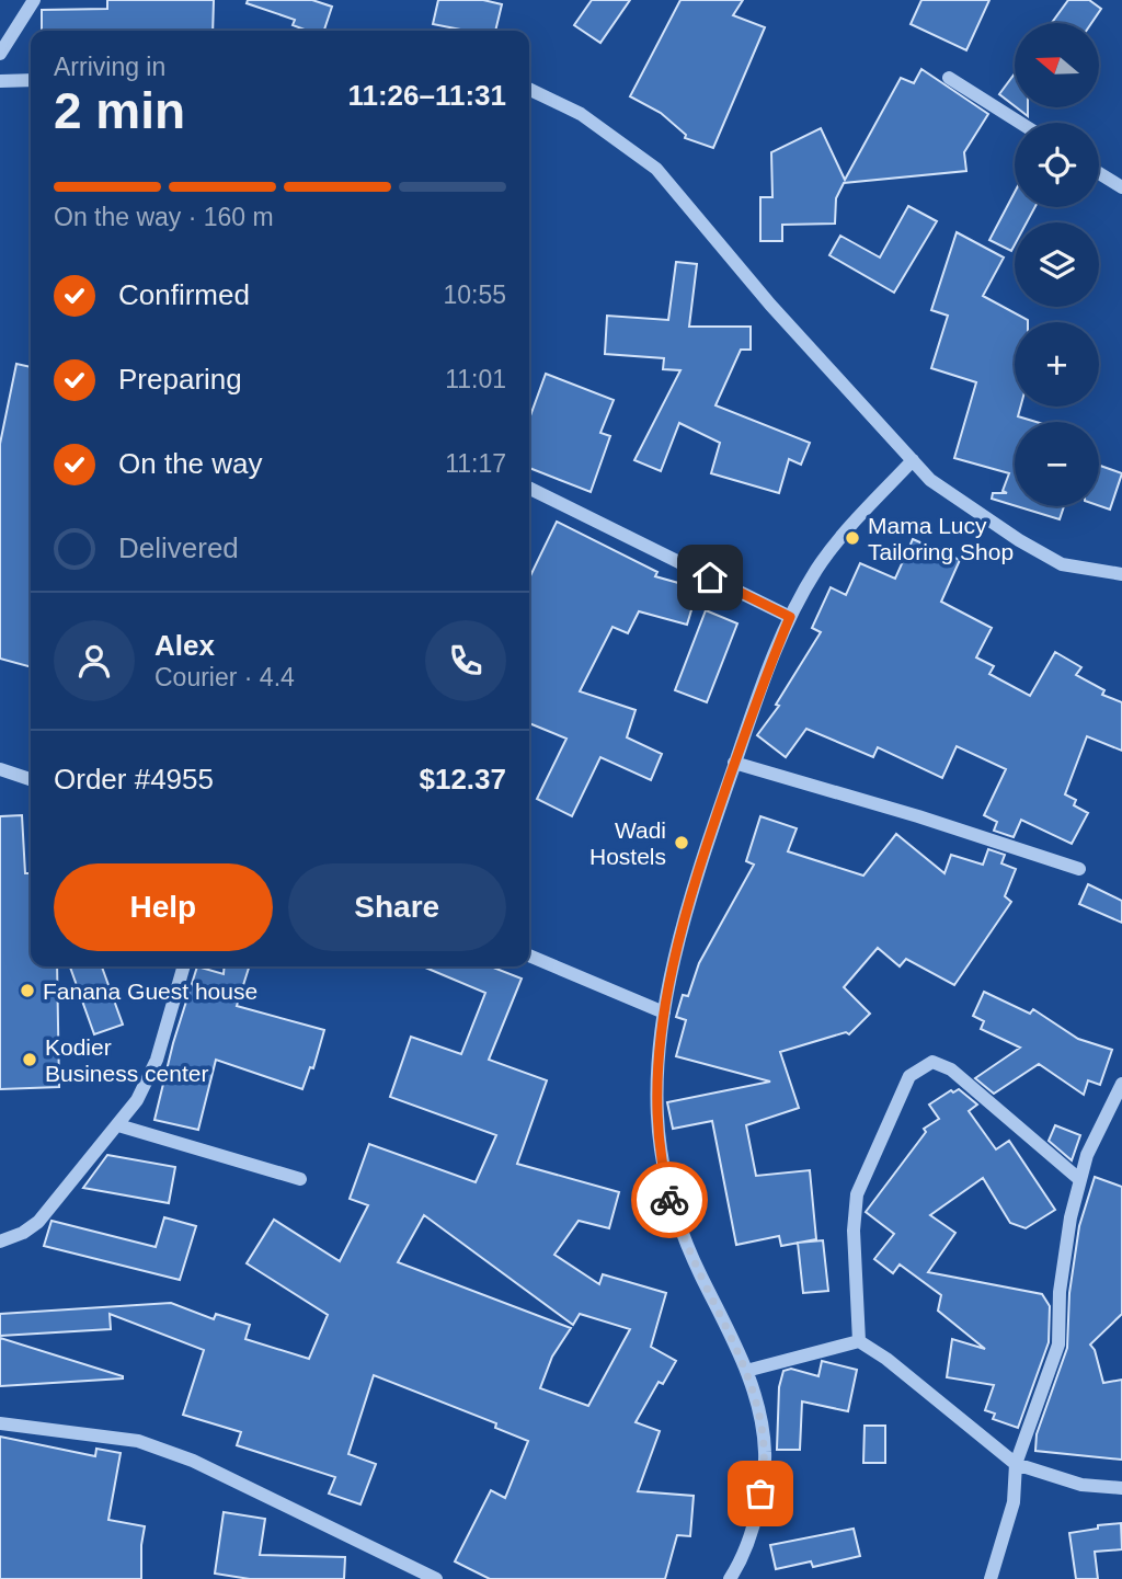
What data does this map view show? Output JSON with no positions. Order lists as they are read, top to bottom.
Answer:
{
  "places": [
    "Mama Lucy Tailoring Shop",
    "Wadi Hostels",
    "Fanana Guest house",
    "Kodier Business center"
  ],
  "north": "left",
  "page": {
    "map_buttons": ["+", "−"],
    "heading": ["2 min", "Arriving in", "11:26–11:31"],
    "panel": [
      "Alex",
      "Courier · 4.4",
      "Order #4955",
      "$12.37"
    ],
    "bar": "On the way · 160 m",
    "list": [
      ["Confirmed", "10:55"],
      ["Preparing", "11:01"],
      ["On the way", "11:17"],
      "Delivered"
    ],
    "buttons": ["Help", "Share"]
  }
}
